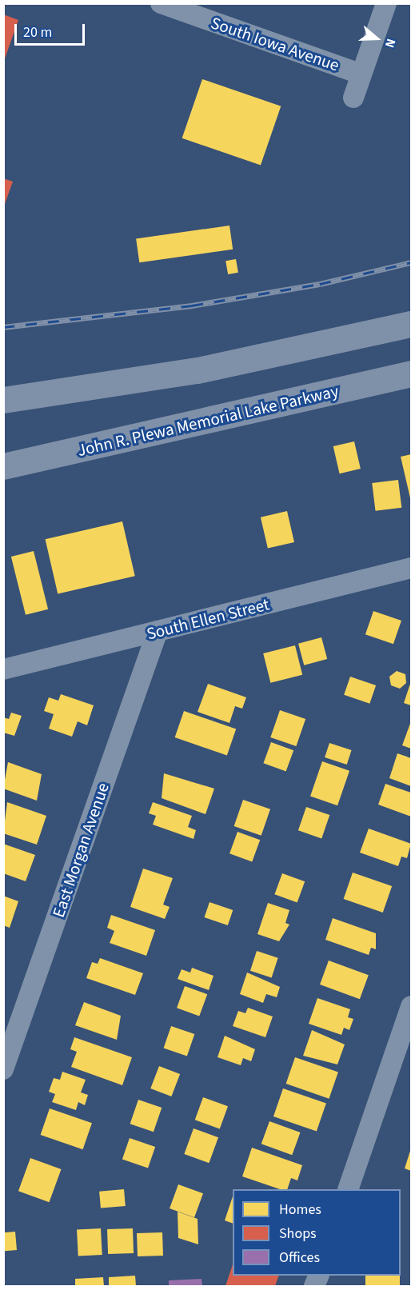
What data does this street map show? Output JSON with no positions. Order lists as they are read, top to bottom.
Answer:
{
  "streets": {
    "main road": ["John R. Plewa Memorial Lake Parkway"],
    "street": ["South Iowa Avenue", "South Ellen Street", "East Morgan Avenue"]
  },
  "crossings": [
    ["South Ellen Street", "East Morgan Avenue"]
  ],
  "legend": ["Homes", "Shops", "Offices"],
  "scale_bar": "20 m",
  "north": "right"
}
